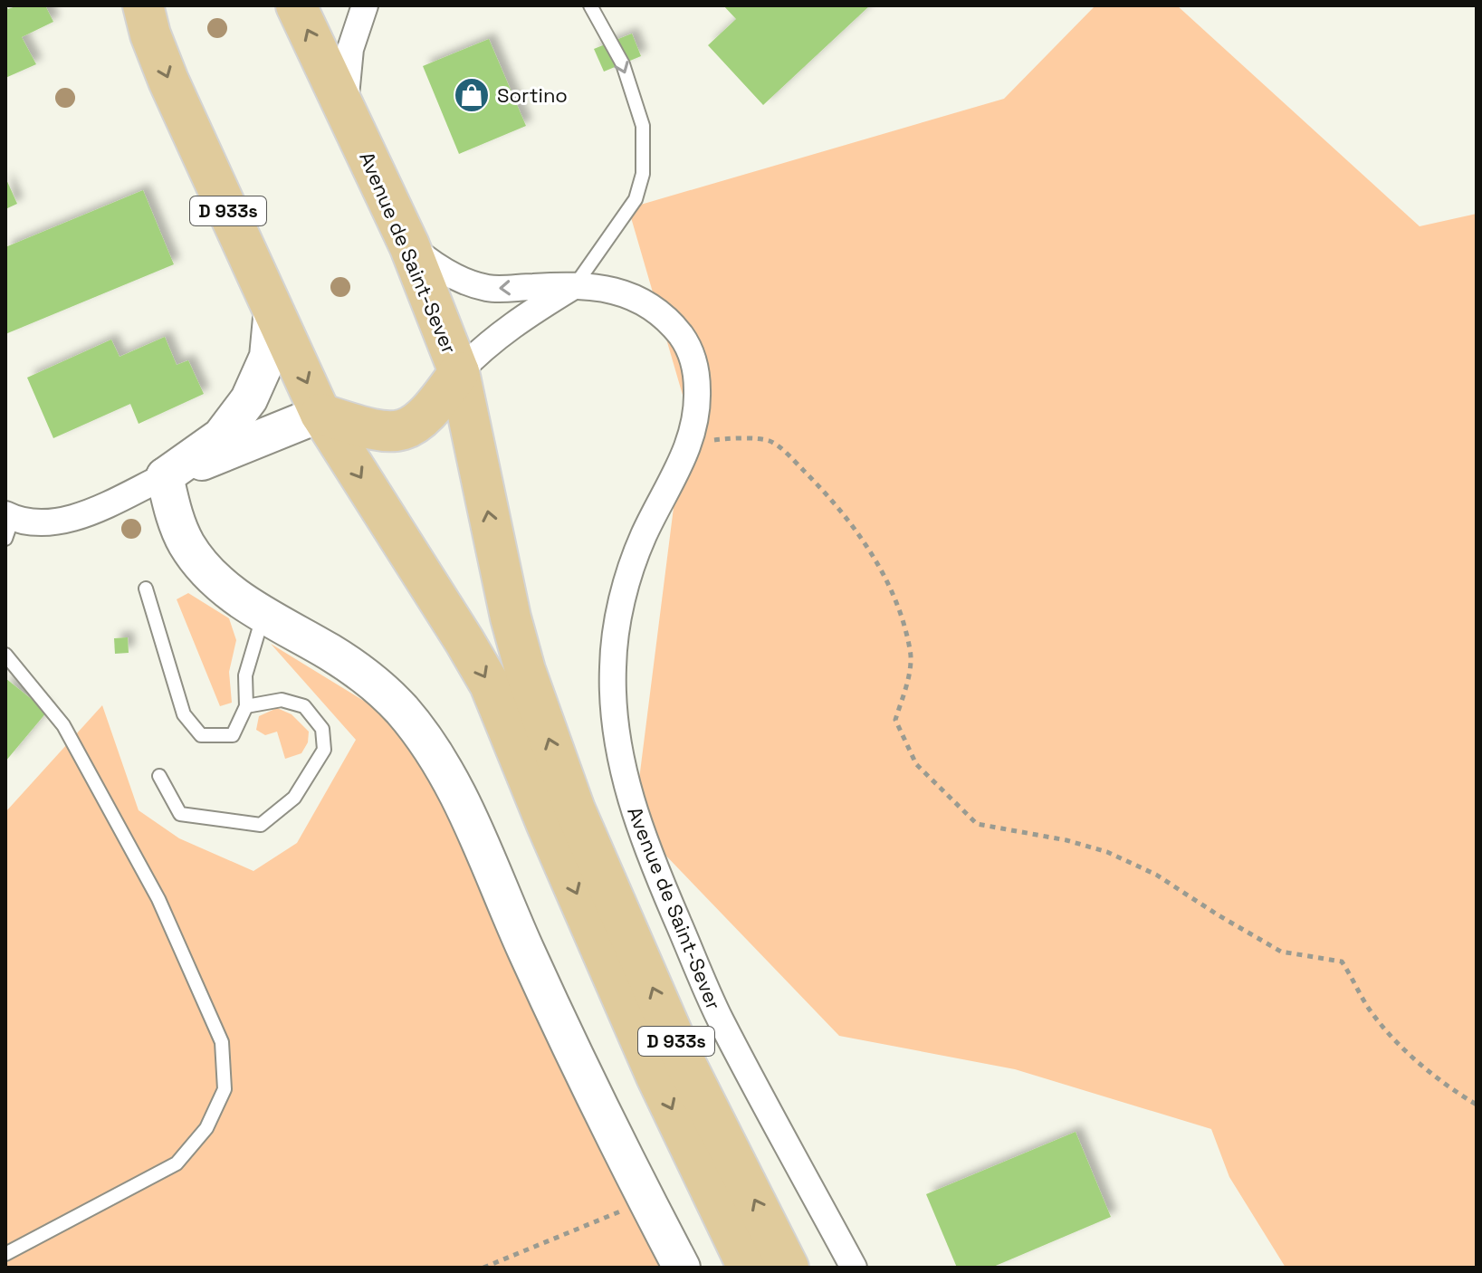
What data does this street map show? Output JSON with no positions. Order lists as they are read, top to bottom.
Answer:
{
  "streets": {
    "main road": ["D 933s", "Avenue de Saint-Sever"]
  },
  "crossings": [
    ["D 933s", "Avenue de Saint-Sever"]
  ],
  "places": {
    "shop": ["Sortino"]
  }
}
